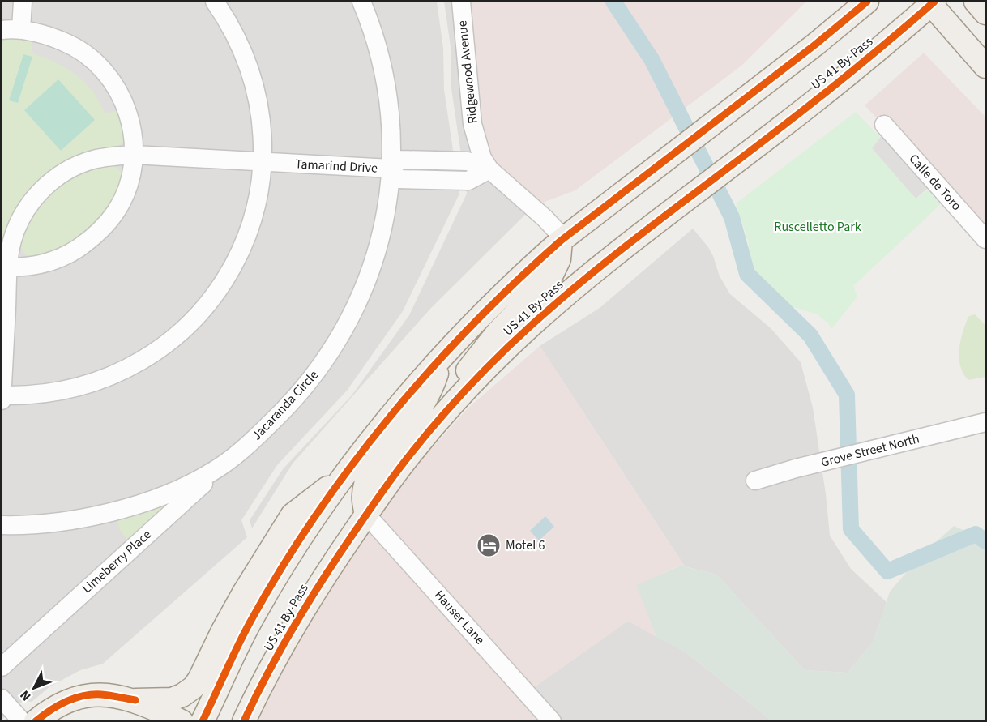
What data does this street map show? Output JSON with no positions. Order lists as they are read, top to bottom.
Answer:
{
  "streets": {
    "main road": ["US 41 By-Pass"],
    "street": [
      "Ridgewood Avenue",
      "Tamarind Drive",
      "Calle de Toro",
      "Jacaranda Circle",
      "Grove Street North",
      "Limeberry Place",
      "Hauser Lane"
    ]
  },
  "crossings": [
    ["US 41 By-Pass", "Hauser Lane"],
    ["Ridgewood Avenue", "Tamarind Drive"],
    ["Tamarind Drive", "Jacaranda Circle"],
    ["Jacaranda Circle", "Limeberry Place"]
  ],
  "parks": ["Ruscelletto Park"],
  "places": {
    "hotel": ["Motel 6"]
  },
  "north": "bottom left"
}
